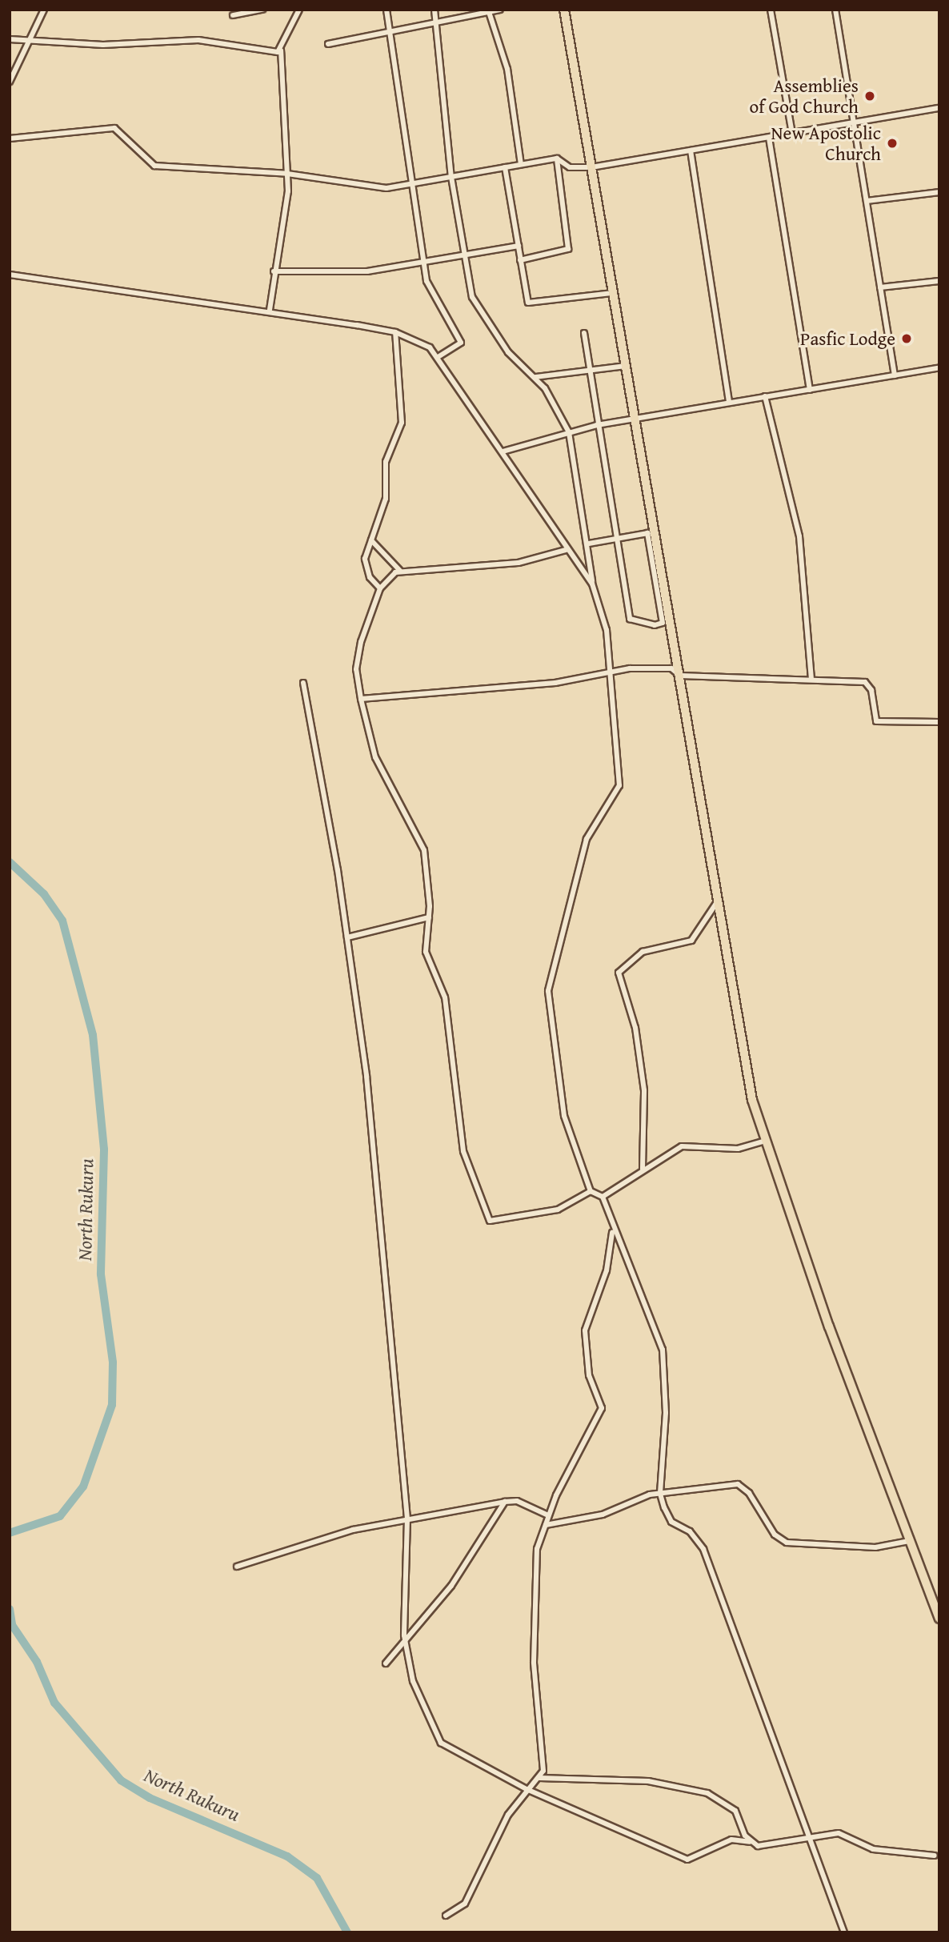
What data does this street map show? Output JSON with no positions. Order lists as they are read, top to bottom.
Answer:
{
  "water": ["North Rukuru"],
  "places": ["Assemblies of God Church", "New Apostolic Church", "Pasfic Lodge"]
}
